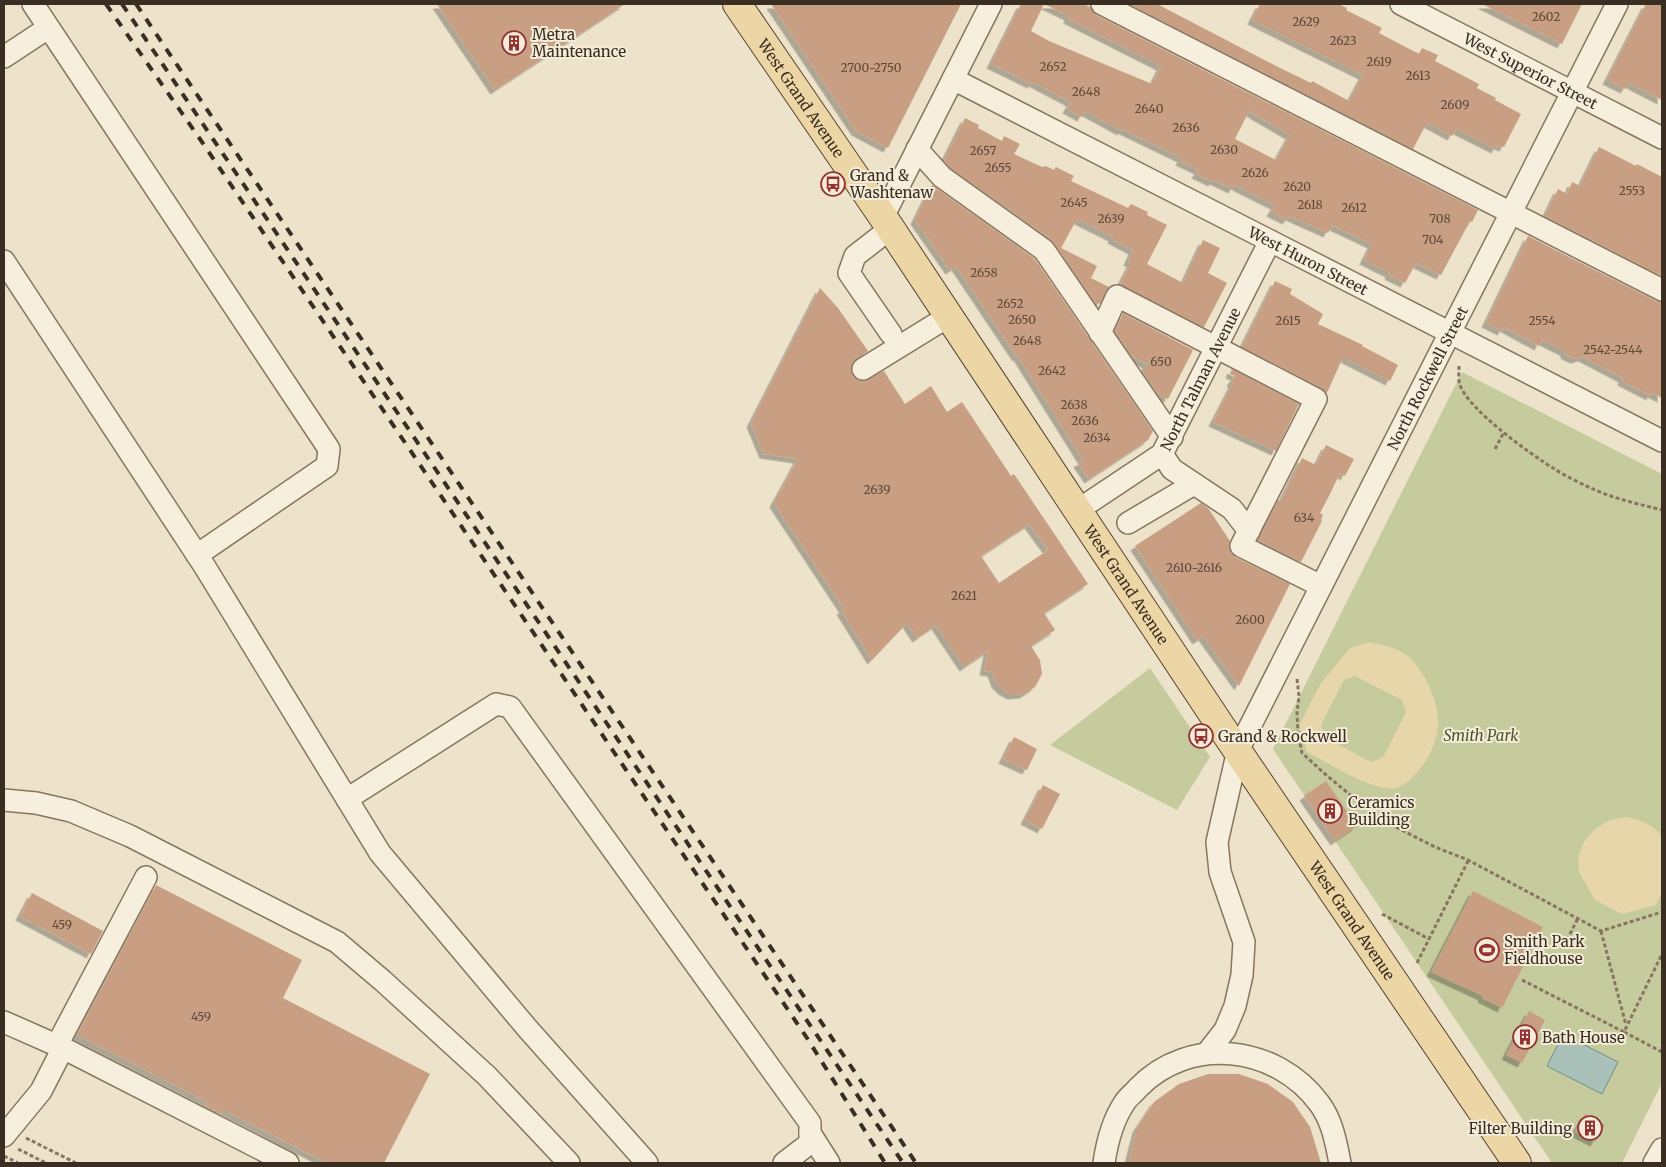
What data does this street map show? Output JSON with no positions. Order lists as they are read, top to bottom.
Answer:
{
  "streets": {
    "main road": ["West Grand Avenue"],
    "street": [
      "West Superior Street",
      "West Huron Street",
      "North Rockwell Street",
      "North Talman Avenue"
    ]
  },
  "crossings": [
    ["West Superior Street", "North Rockwell Street"],
    ["West Grand Avenue", "North Rockwell Street"],
    ["West Grand Avenue", "North Talman Avenue"],
    ["West Huron Street", "North Rockwell Street"],
    ["West Huron Street", "North Talman Avenue"]
  ],
  "parks": ["Smith Park"],
  "places": {
    "building": [
      "Metra Maintenance",
      "Ceramics Building",
      "Bath House",
      "Filter Building"
    ],
    "bus stop": ["Grand & Washtenaw", "Grand & Rockwell"],
    "sports": ["Smith Park Fieldhouse"]
  },
  "house_numbers": [
    "2602",
    "2629",
    "2623",
    "2619",
    "2652",
    "2700-2750",
    "2613",
    "2648",
    "2609",
    "2640",
    "2636",
    "2630",
    "2657",
    "2655",
    "2626",
    "2620",
    "2553",
    "2645",
    "2618",
    "2612",
    "2639",
    "708",
    "704",
    "2658",
    "2652",
    "2650",
    "2615",
    "2554",
    "2648",
    "2542-2544",
    "650",
    "2642",
    "2638",
    "2636",
    "2634",
    "2639",
    "634",
    "2610-2616",
    "2621",
    "2600",
    "459",
    "459"
  ]
}
